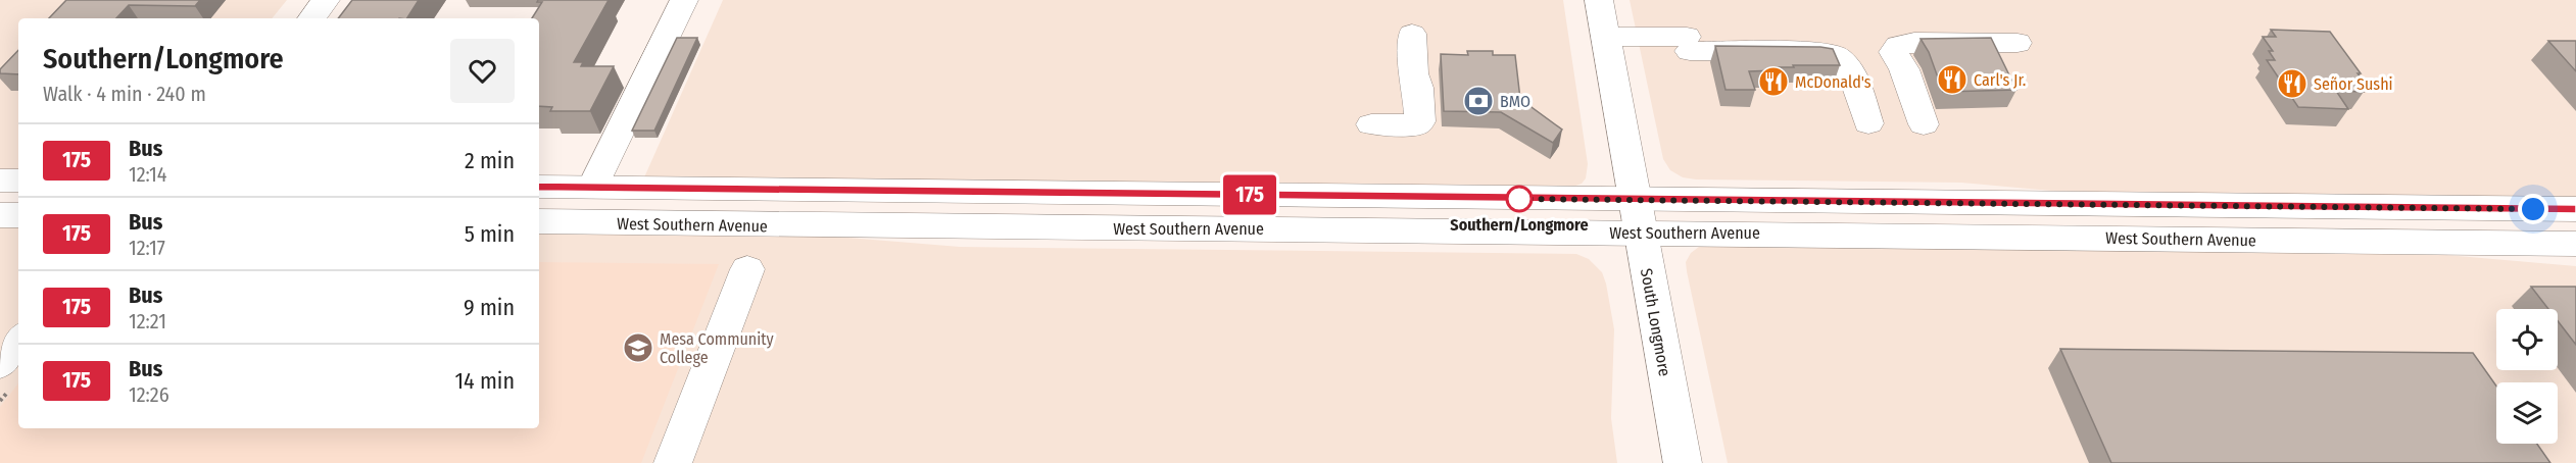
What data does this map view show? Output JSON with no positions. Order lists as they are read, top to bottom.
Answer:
{
  "streets": {
    "main road": ["West Southern Avenue", "South Longmore"]
  },
  "crossings": [
    ["West Southern Avenue", "South Longmore"]
  ],
  "places": {
    "restaurant": ["Carl's Jr.", "McDonald's", "Señor Sushi"],
    "bank": ["BMO"],
    "other": ["Southern/Longmore"],
    "school or university": ["Mesa Community College"]
  },
  "lines": ["bus line 175"],
  "page": {
    "on_map": "175",
    "heading": ["Southern/Longmore", "Walk · 4 min · 240 m"],
    "list": [
      {
        "mark": "175",
        "name": "Bus",
        "note": "12:14",
        "value": "2 min"
      },
      {
        "mark": "175",
        "name": "Bus",
        "note": "12:17",
        "value": "5 min"
      },
      {
        "mark": "175",
        "name": "Bus",
        "note": "12:21",
        "value": "9 min"
      },
      {
        "mark": "175",
        "name": "Bus",
        "note": "12:26",
        "value": "14 min"
      }
    ]
  }
}
